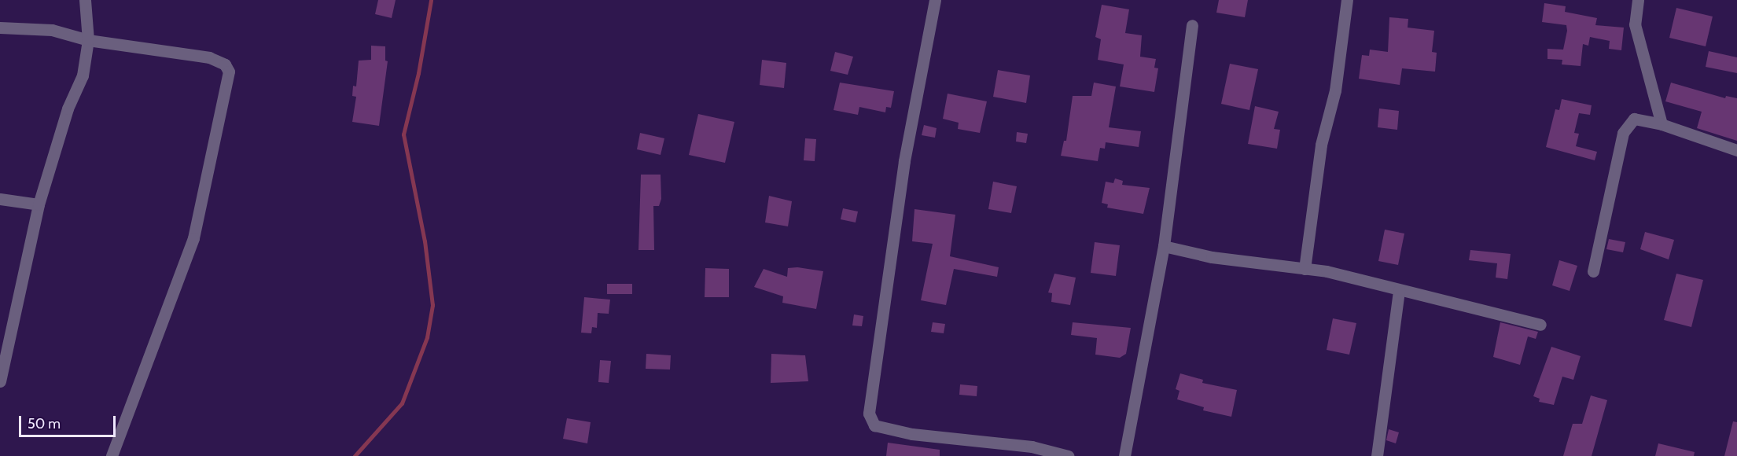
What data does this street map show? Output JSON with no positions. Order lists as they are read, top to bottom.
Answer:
{
  "scale_bar": "50 m"
}
